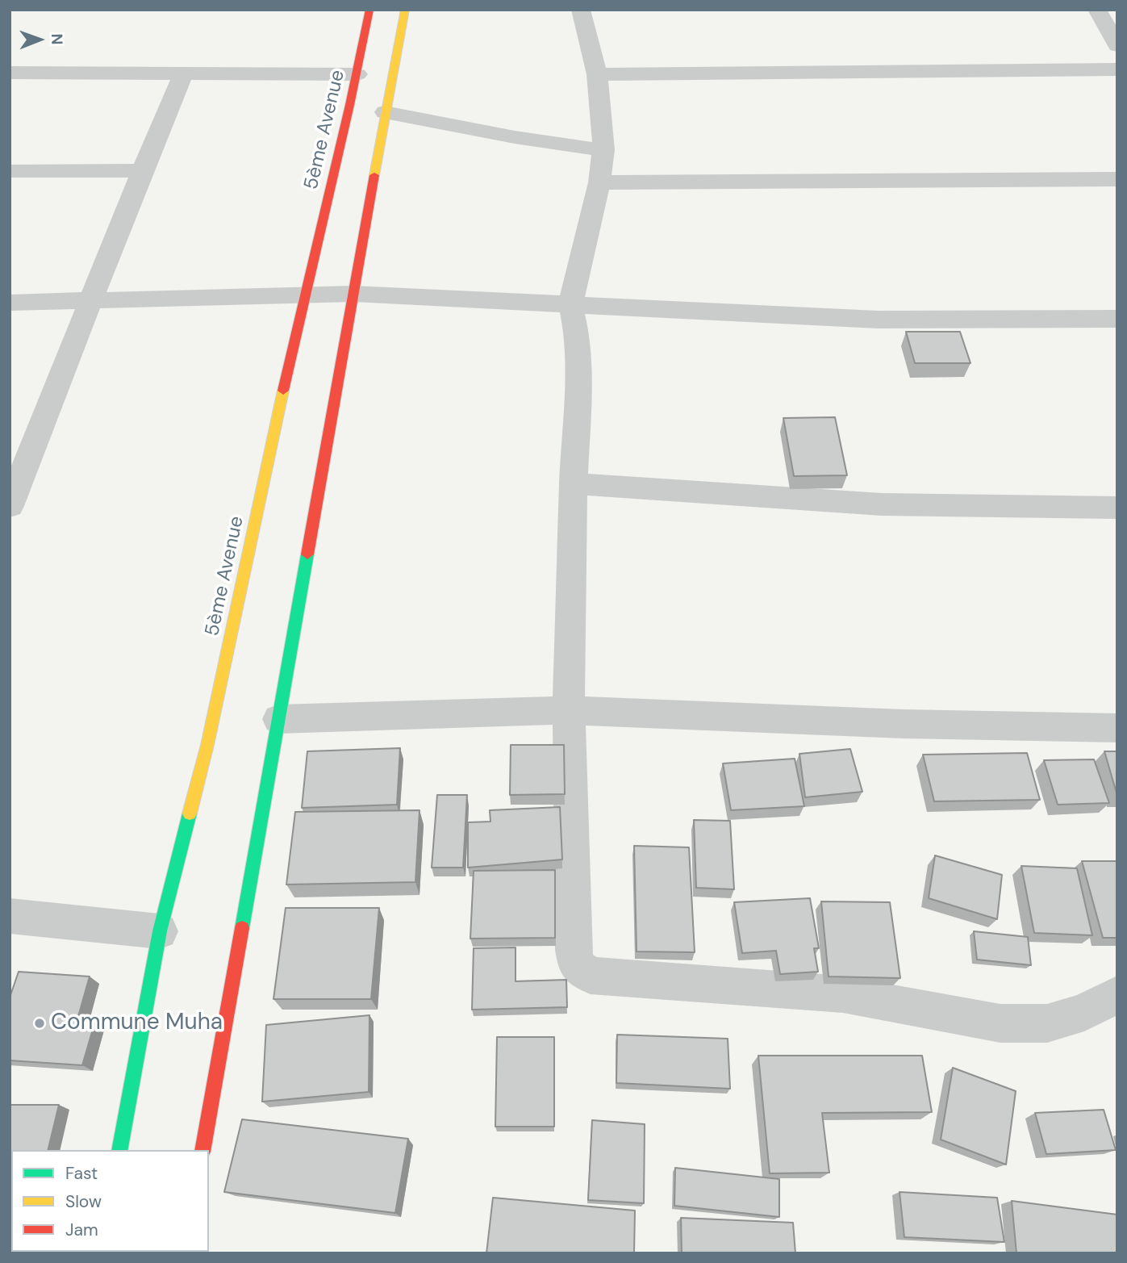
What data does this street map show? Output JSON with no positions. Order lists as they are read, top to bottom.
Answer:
{
  "streets": {
    "street": ["5ème Avenue"]
  },
  "places": ["Commune Muha"],
  "legend": ["Fast", "Slow", "Jam"],
  "north": "right"
}
